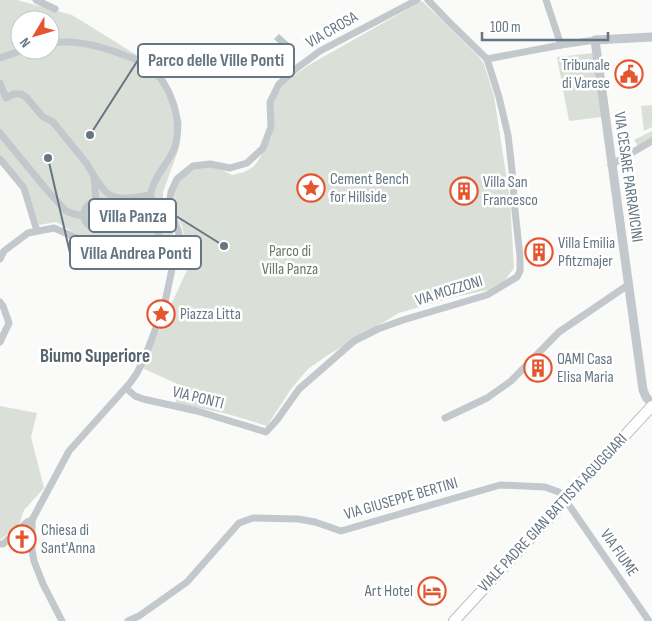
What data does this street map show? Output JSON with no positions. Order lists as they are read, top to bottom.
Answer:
{
  "streets": {
    "main road": ["VIALE PADRE GIAN BATTISTA AGUGGIARI"],
    "street": [
      "VIA CROSA",
      "VIA CESARE PARRAVICINI",
      "VIA MOZZONI",
      "VIA PONTI",
      "VIA GIUSEPPE BERTINI",
      "VIA FIUME"
    ]
  },
  "crossings": [
    ["VIA CESARE PARRAVICINI", "VIALE PADRE GIAN BATTISTA AGUGGIARI"],
    ["VIA MOZZONI", "VIA PONTI"],
    ["VIA GIUSEPPE BERTINI", "VIALE PADRE GIAN BATTISTA AGUGGIARI"],
    ["VIA GIUSEPPE BERTINI", "VIA FIUME"],
    ["VIALE PADRE GIAN BATTISTA AGUGGIARI", "VIA FIUME"]
  ],
  "districts": ["Biumo Superiore"],
  "parks": ["Parco di Villa Panza"],
  "places": {
    "public building": ["Tribunale di Varese"],
    "other": ["Parco delle Ville Ponti", "Villa Andrea Ponti", "Villa Panza"],
    "place": ["Cement Bench for Hillside", "Piazza Litta"],
    "building": ["Villa San Francesco", "Villa Emilia Pfitzmajer", "OAMI Casa Elisa Maria"],
    "church": ["Chiesa di Sant'Anna"],
    "hotel": ["Art Hotel"]
  },
  "scale_bar": "100 m",
  "north": "bottom left"
}
